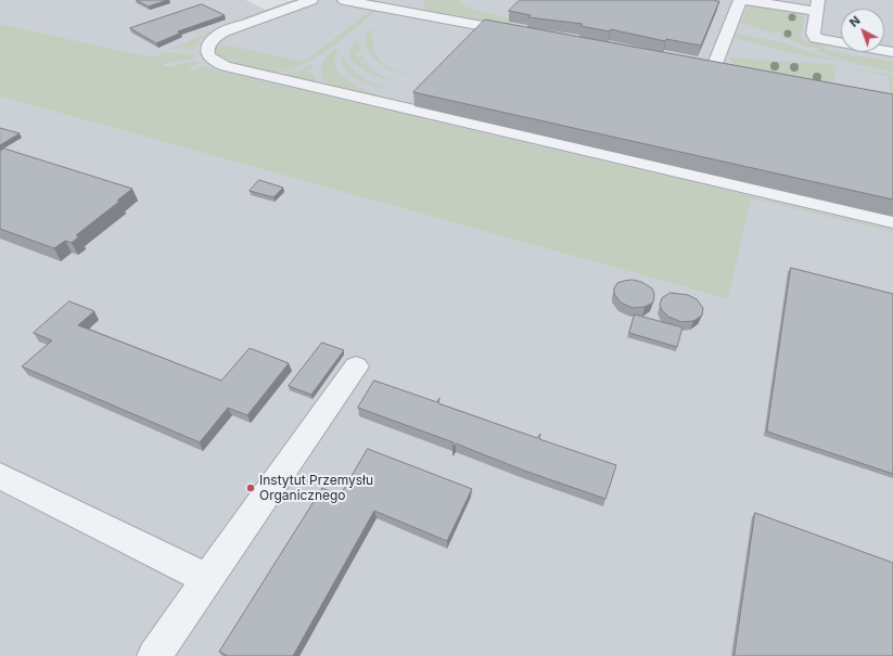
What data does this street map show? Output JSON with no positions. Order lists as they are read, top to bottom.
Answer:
{
  "places": ["Instytut Przemysłu Organicznego"],
  "north": "top left"
}
